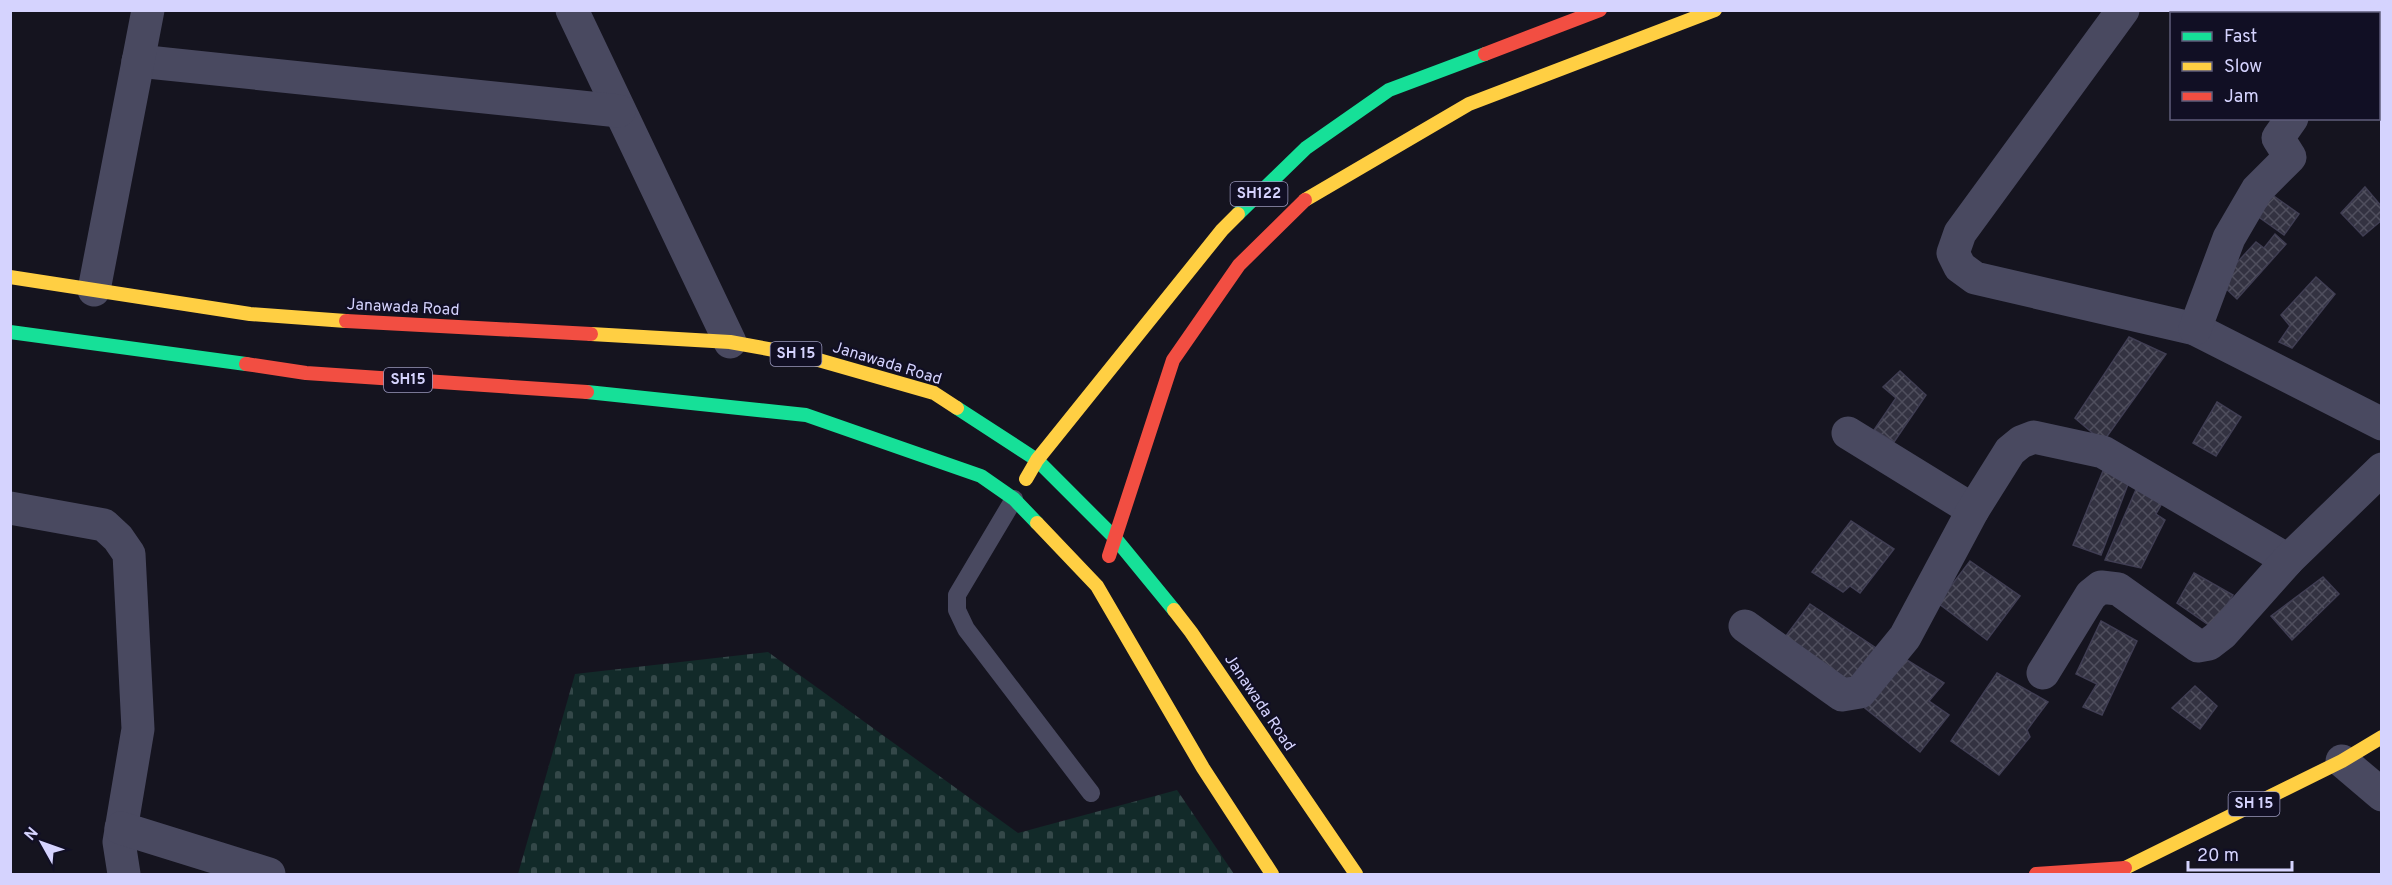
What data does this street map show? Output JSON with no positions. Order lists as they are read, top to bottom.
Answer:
{
  "streets": {
    "main road": [
      "SH122",
      "Janawada Road",
      "SH 15",
      "SH15"
    ]
  },
  "crossings": [
    ["SH122", "Janawada Road"],
    ["SH122", "SH15"]
  ],
  "legend": ["Fast", "Slow", "Jam"],
  "scale_bar": "20 m",
  "north": "top left"
}
